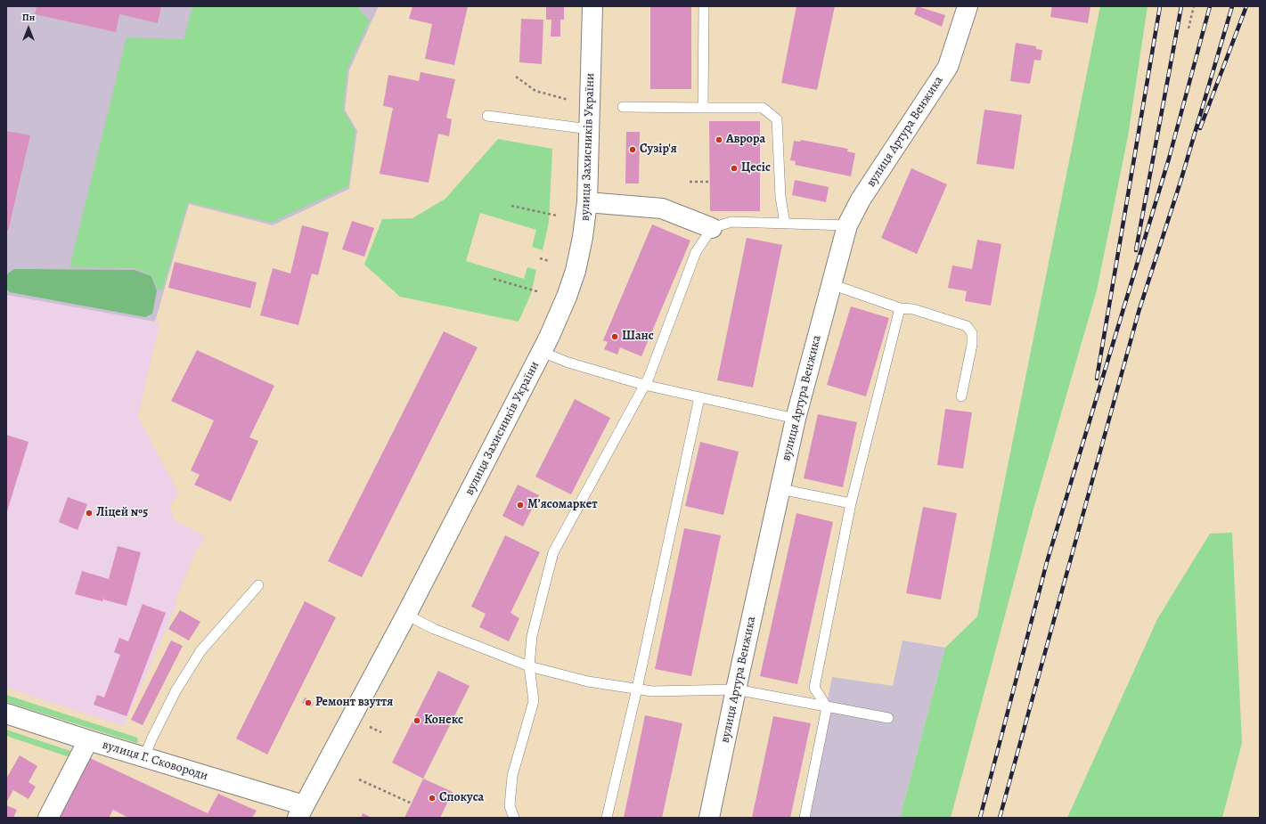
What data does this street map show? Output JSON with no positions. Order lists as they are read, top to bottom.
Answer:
{
  "streets": {
    "street": ["вулиця Артура Венжика", "вулиця Захисників України", "вулиця Г. Сковороди"]
  },
  "crossings": [
    ["вулиця Захисників України", "вулиця Г. Сковороди"]
  ],
  "places": [
    "Аврора",
    "Сузір'я",
    "Цесіс",
    "Шанс",
    "Мʼясомаркет",
    "Ліцей №5",
    "Ремонт взуття",
    "Конекс",
    "Спокуса"
  ],
  "north": "top"
}
